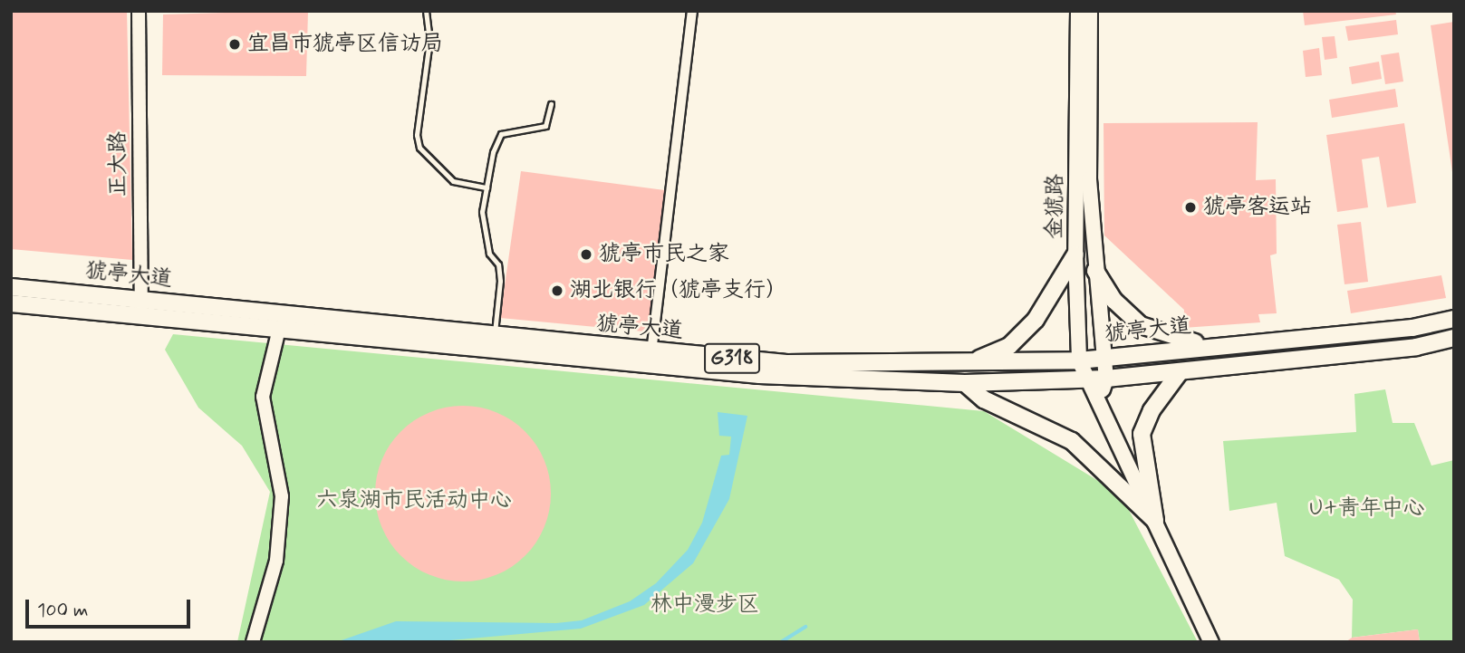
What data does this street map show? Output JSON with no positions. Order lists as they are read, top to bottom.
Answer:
{
  "streets": {
    "highway": ["猇亭大道", "G318"],
    "main road": ["金猇路"],
    "street": ["正大路"]
  },
  "crossings": [
    ["正大路", "猇亭大道"],
    ["金猇路", "猇亭大道"]
  ],
  "parks": ["六泉湖市民活动中心", "U+青年中心", "林中漫步区"],
  "places": [
    "宜昌市猇亭区信访局",
    "猇亭客运站",
    "猇亭市民之家",
    "湖北银行（猇亭支行）"
  ],
  "scale_bar": "100 m"
}
